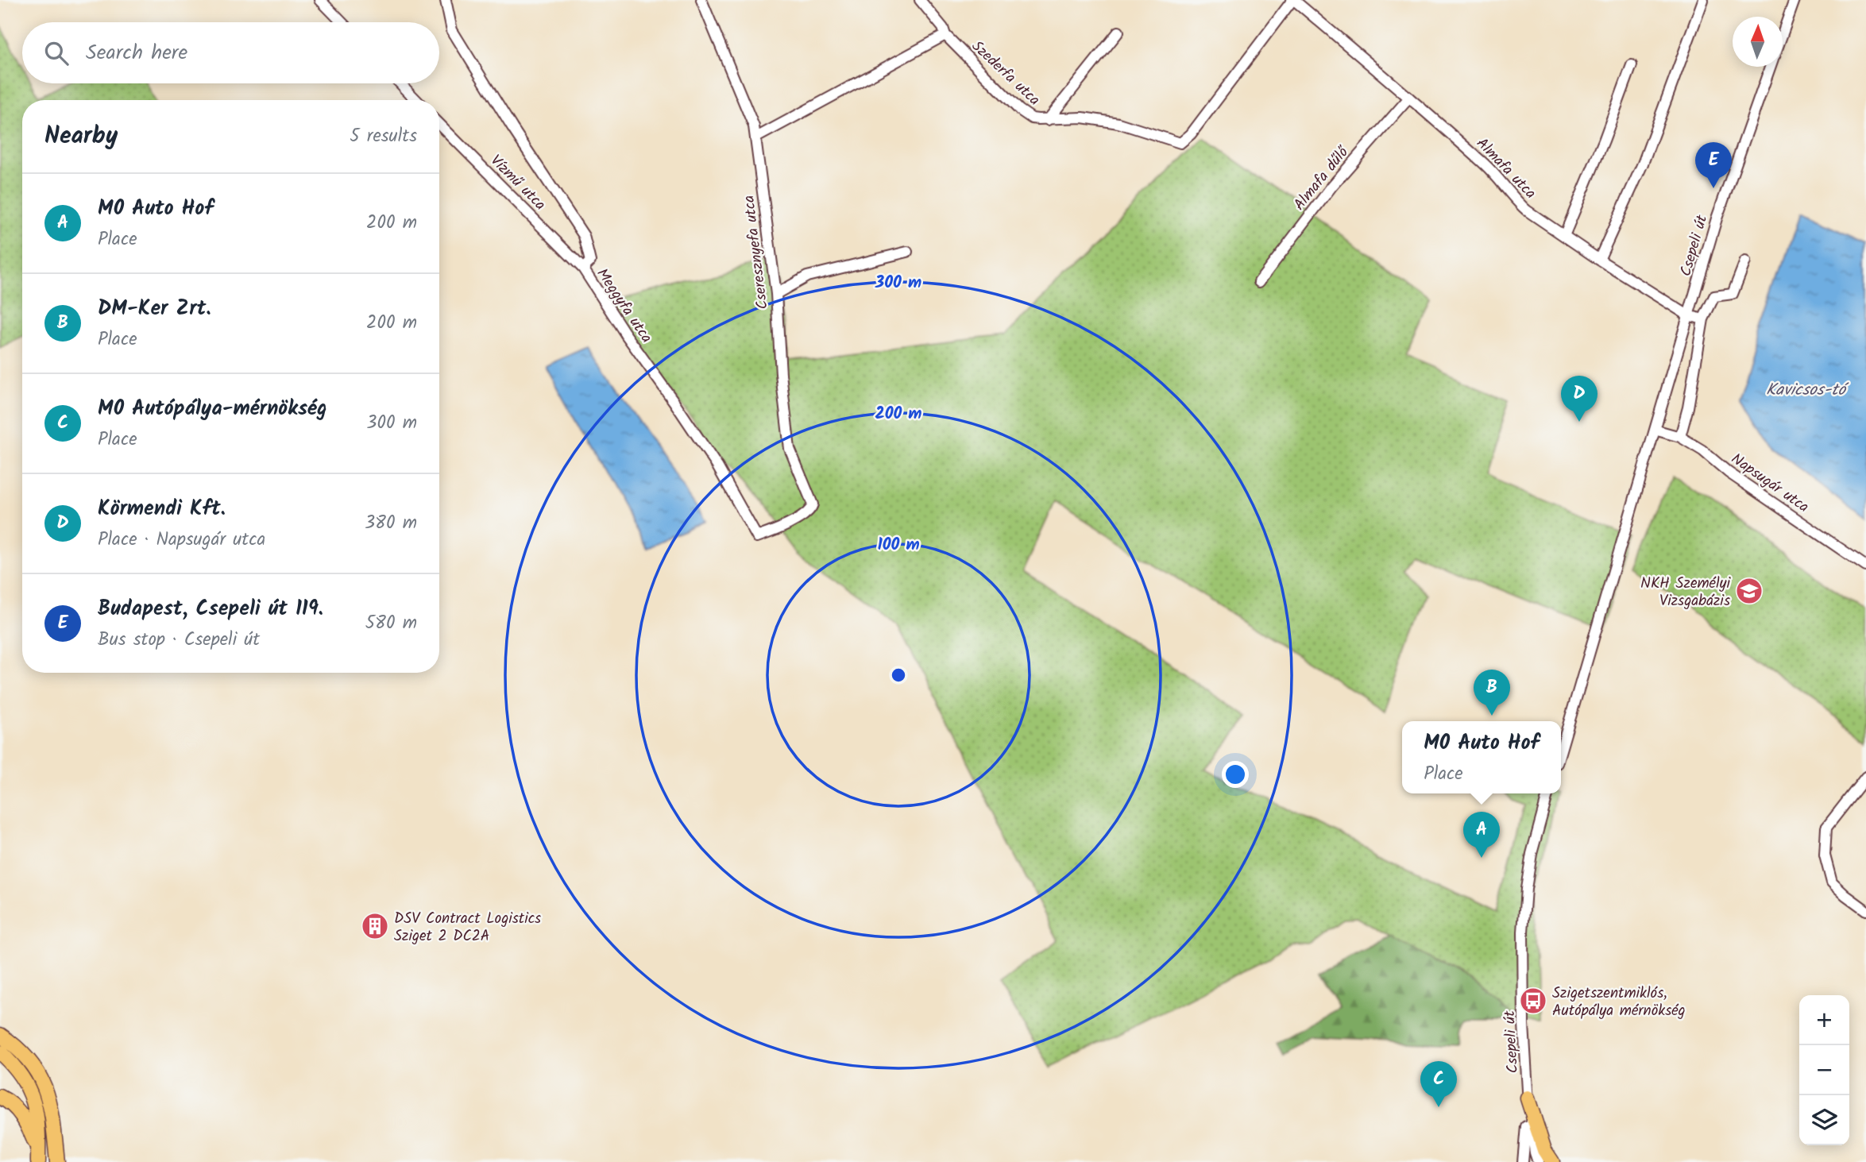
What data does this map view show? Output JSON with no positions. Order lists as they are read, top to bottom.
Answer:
{
  "streets": {
    "street": [
      "Szederfa utca",
      "Almafa utca",
      "Almafa dűlő",
      "Vízmű utca",
      "Csepeli út",
      "Cseresznyefa utca",
      "Meggyfa utca",
      "Napsugár utca"
    ]
  },
  "crossings": [
    ["Szederfa utca", "Almafa utca"],
    ["Almafa utca", "Almafa dűlő"],
    ["Almafa utca", "Csepeli út"],
    ["Vízmű utca", "Meggyfa utca"],
    ["Csepeli út", "Napsugár utca"],
    ["Cseresznyefa utca", "Meggyfa utca"]
  ],
  "water": ["Kavicsos-tó"],
  "places": {
    "school or university": ["NKH Személyi Vizsgabázis"],
    "building": ["DSV Contract Logistics Sziget 2 DC2A"],
    "bus stop": ["Szigetszentmiklós, Autópálya mérnökség"]
  },
  "north": "top",
  "page": {
    "search": "Search here",
    "heading": ["Nearby", "5 results"],
    "pins": [
      "E",
      "D",
      "B",
      "A",
      "C"
    ],
    "list": [
      {
        "mark": "A",
        "name": "M0 Auto Hof",
        "note": "Place",
        "value": "200 m"
      },
      {
        "mark": "B",
        "name": "DM-Ker Zrt.",
        "note": "Place",
        "value": "200 m"
      },
      {
        "mark": "C",
        "name": "M0 Autópálya-mérnökség",
        "note": "Place",
        "value": "300 m"
      },
      {
        "mark": "D",
        "name": "Körmendi Kft.",
        "note": "Place · Napsugár utca",
        "value": "380 m"
      },
      {
        "mark": "E",
        "name": "Budapest, Csepeli út 119.",
        "note": "Bus stop · Csepeli út",
        "value": "580 m"
      }
    ],
    "popup": ["M0 Auto Hof", "Place"],
    "map_buttons": ["+", "−"]
  },
  "rings": ["300 m", "200 m", "100 m"]
}
